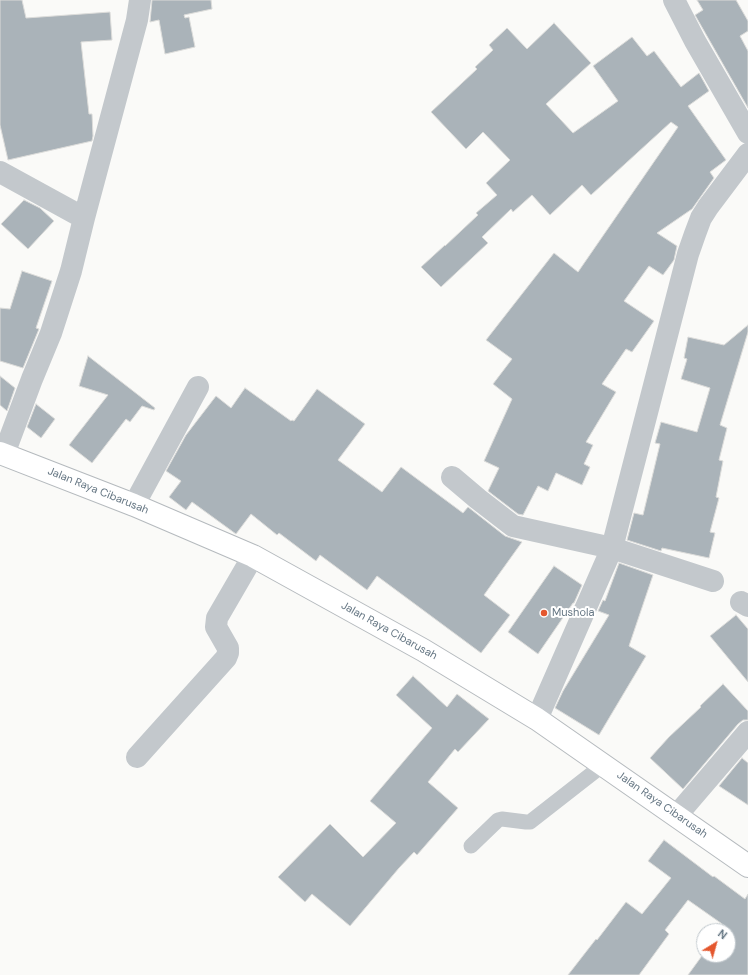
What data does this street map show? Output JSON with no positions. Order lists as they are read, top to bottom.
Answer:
{
  "streets": {
    "main road": ["Jalan Raya Cibarusah"]
  },
  "places": ["Mushola"],
  "north": "top right"
}
